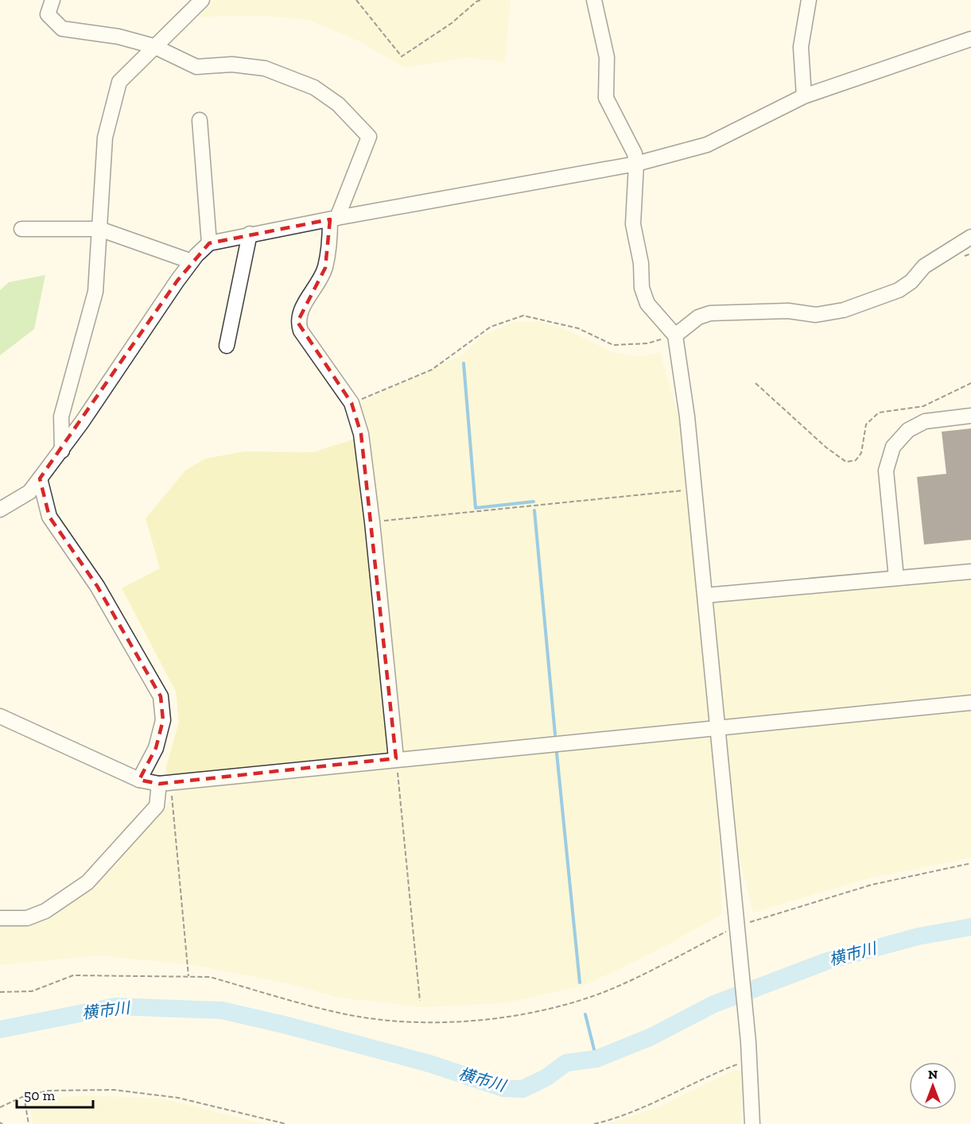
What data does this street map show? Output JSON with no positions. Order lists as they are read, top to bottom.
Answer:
{
  "water": ["横市川"],
  "scale_bar": "50 m",
  "north": "top"
}
